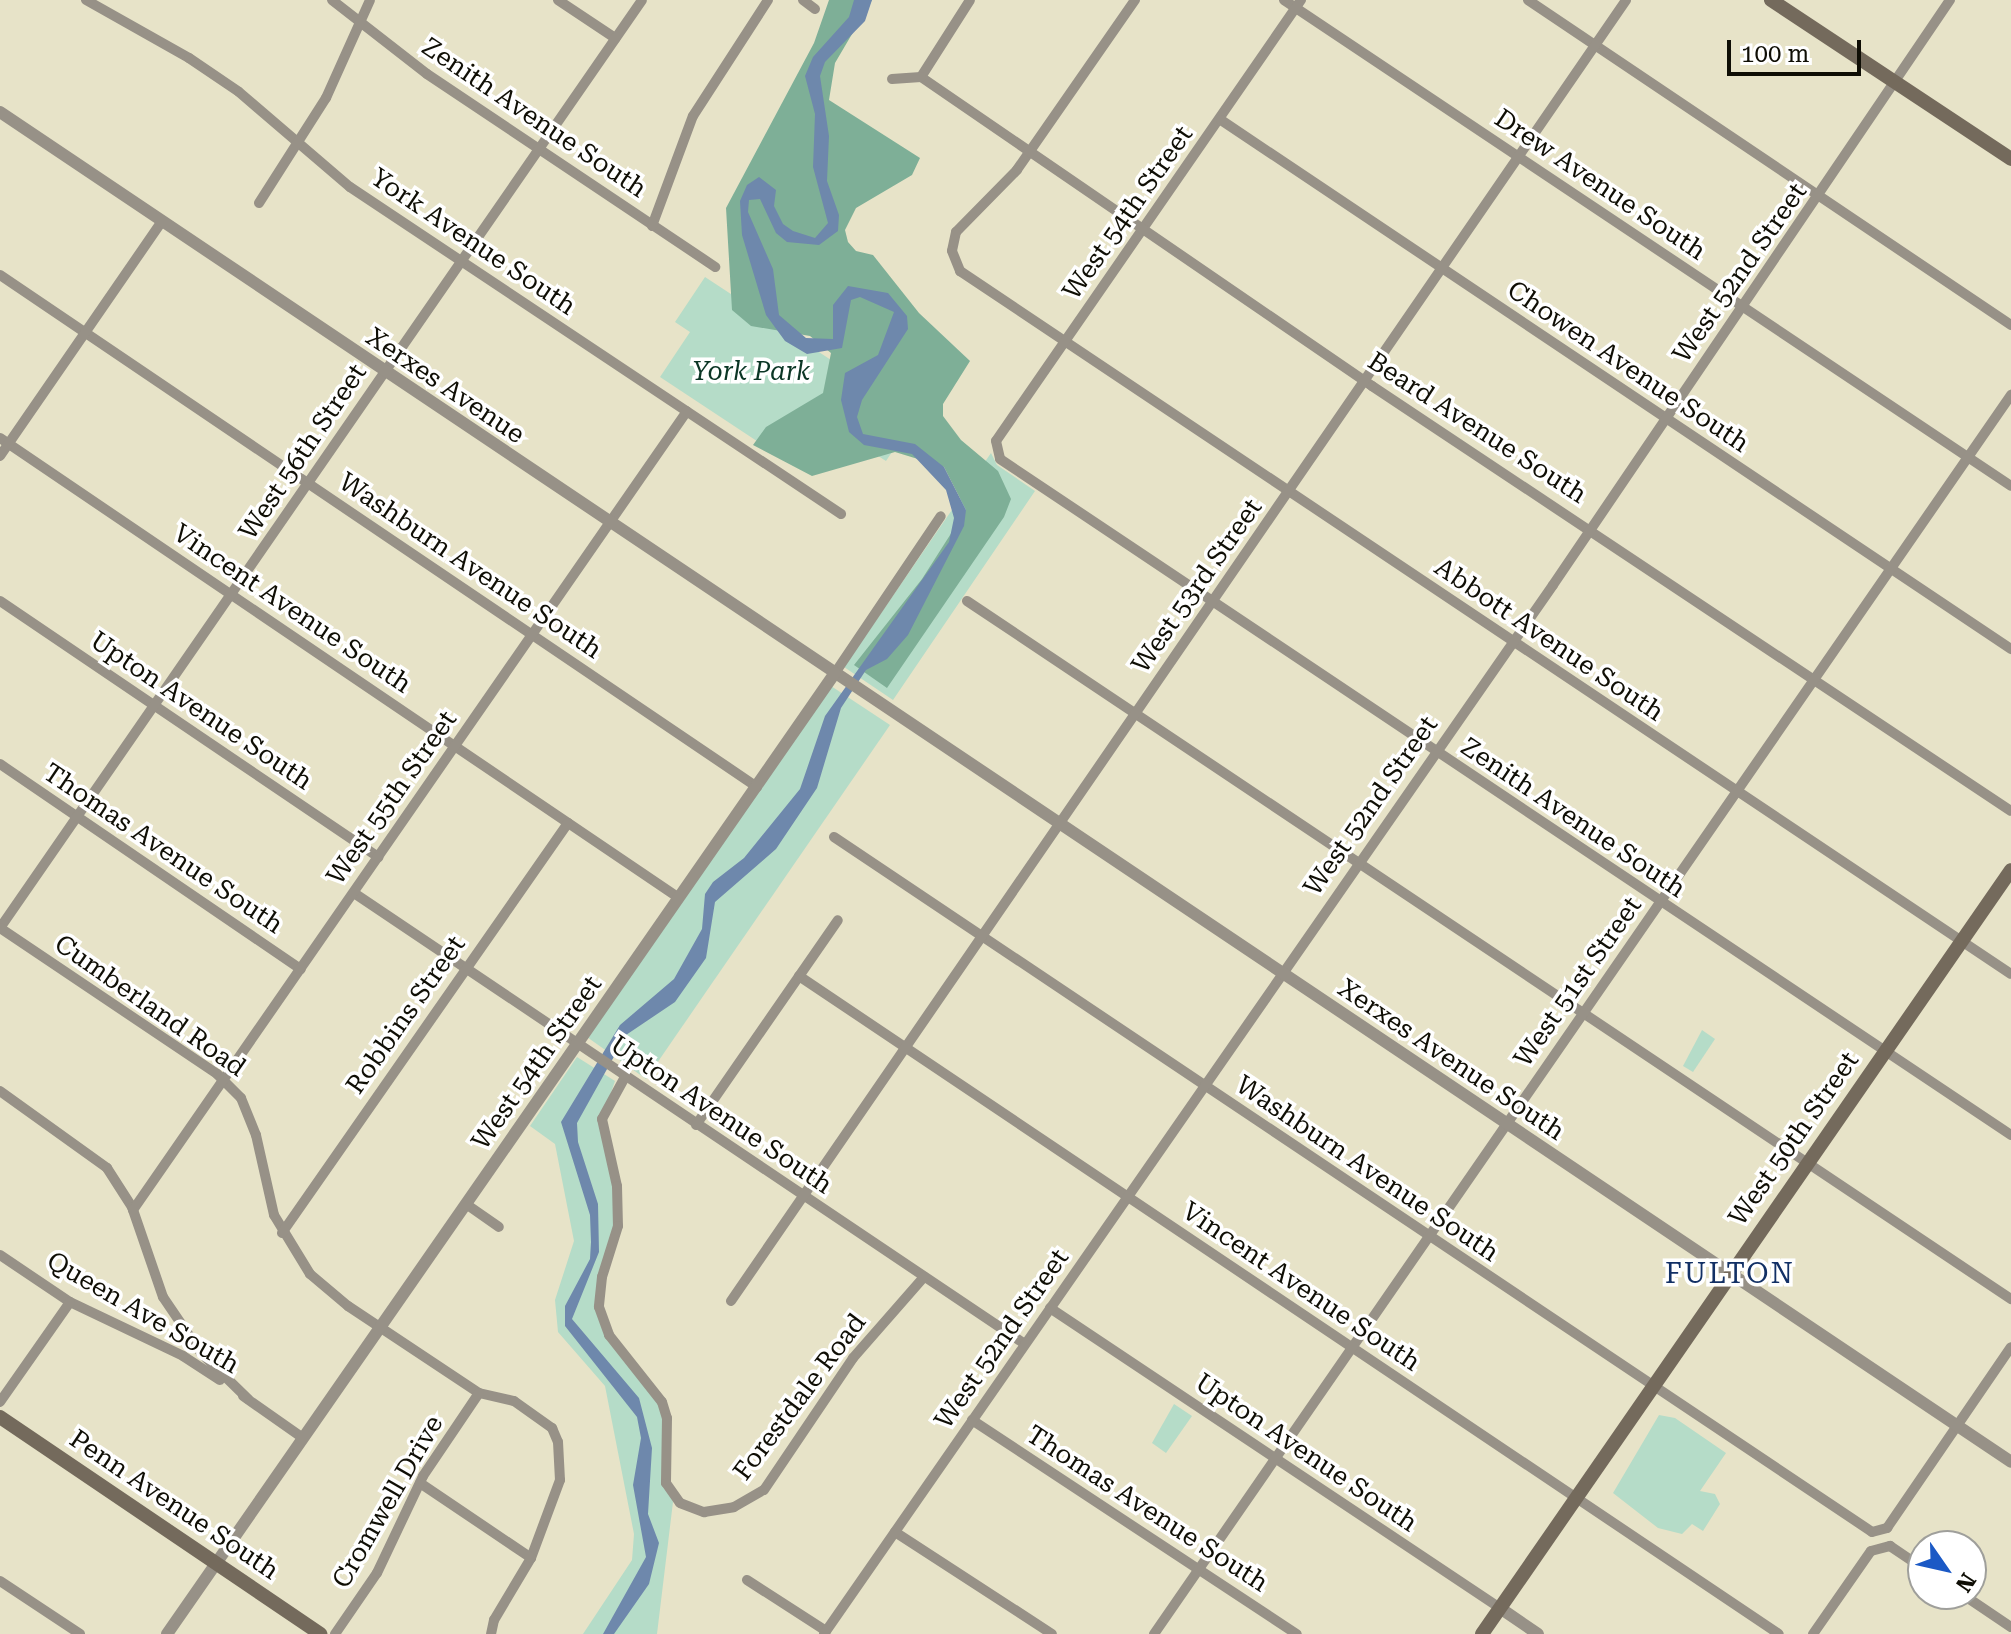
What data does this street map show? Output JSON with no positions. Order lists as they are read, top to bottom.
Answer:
{
  "streets": {
    "main road": ["West 50th Street", "Penn Avenue South"],
    "street": [
      "Zenith Avenue South",
      "Drew Avenue South",
      "West 54th Street",
      "York Avenue South",
      "West 52nd Street",
      "Chowen Avenue South",
      "Xerxes Avenue",
      "Beard Avenue South",
      "West 56th Street",
      "Washburn Avenue South",
      "West 53rd Street",
      "Vincent Avenue South",
      "Abbott Avenue South",
      "Upton Avenue South",
      "West 55th Street",
      "Thomas Avenue South",
      "West 51st Street",
      "Cumberland Road",
      "Robbins Street",
      "Xerxes Avenue South",
      "Queen Ave South",
      "Forestdale Road",
      "Cromwell Drive"
    ]
  },
  "crossings": [
    ["Zenith Avenue South", "West 54th Street"],
    ["Zenith Avenue South", "West 52nd Street"],
    ["Zenith Avenue South", "West 56th Street"],
    ["Zenith Avenue South", "West 53rd Street"],
    ["Zenith Avenue South", "West 51st Street"],
    ["Zenith Avenue South", "West 50th Street"],
    ["Drew Avenue South", "West 54th Street"],
    ["Drew Avenue South", "West 52nd Street"],
    ["Drew Avenue South", "West 53rd Street"],
    ["Drew Avenue South", "West 51st Street"],
    ["West 54th Street", "Chowen Avenue South"],
    ["West 54th Street", "Xerxes Avenue"],
    ["West 54th Street", "Beard Avenue South"],
    ["West 54th Street", "Washburn Avenue South"],
    ["West 54th Street", "Vincent Avenue South"],
    ["West 54th Street", "Abbott Avenue South"],
    ["West 54th Street", "Upton Avenue South"],
    ["West 54th Street", "Cumberland Road"],
    ["West 54th Street", "Queen Ave South"],
    ["West 54th Street", "Penn Avenue South"],
    ["York Avenue South", "West 56th Street"],
    ["York Avenue South", "West 55th Street"],
    ["West 52nd Street", "Chowen Avenue South"],
    ["West 52nd Street", "Beard Avenue South"],
    ["West 52nd Street", "Washburn Avenue South"],
    ["West 52nd Street", "Vincent Avenue South"],
    ["West 52nd Street", "Abbott Avenue South"],
    ["West 52nd Street", "Upton Avenue South"],
    ["West 52nd Street", "Thomas Avenue South"],
    ["West 52nd Street", "Xerxes Avenue South"],
    ["Chowen Avenue South", "West 53rd Street"],
    ["Chowen Avenue South", "West 51st Street"],
    ["Xerxes Avenue", "West 56th Street"],
    ["Xerxes Avenue", "West 55th Street"],
    ["Xerxes Avenue", "Xerxes Avenue South"],
    ["Beard Avenue South", "West 53rd Street"],
    ["Beard Avenue South", "Abbott Avenue South"],
    ["Beard Avenue South", "West 51st Street"],
    ["West 56th Street", "Washburn Avenue South"],
    ["West 56th Street", "Vincent Avenue South"],
    ["West 56th Street", "Upton Avenue South"],
    ["West 56th Street", "Thomas Avenue South"],
    ["West 56th Street", "Cumberland Road"],
    ["Washburn Avenue South", "West 53rd Street"],
    ["Washburn Avenue South", "West 55th Street"],
    ["Washburn Avenue South", "West 51st Street"],
    ["Washburn Avenue South", "Xerxes Avenue South"],
    ["Washburn Avenue South", "West 50th Street"],
    ["West 53rd Street", "Vincent Avenue South"],
    ["West 53rd Street", "Abbott Avenue South"],
    ["West 53rd Street", "Upton Avenue South"],
    ["West 53rd Street", "Xerxes Avenue South"],
    ["Vincent Avenue South", "West 55th Street"],
    ["Vincent Avenue South", "West 51st Street"],
    ["Vincent Avenue South", "Robbins Street"],
    ["Vincent Avenue South", "West 50th Street"],
    ["Abbott Avenue South", "West 51st Street"],
    ["Abbott Avenue South", "West 50th Street"],
    ["Upton Avenue South", "West 55th Street"],
    ["Upton Avenue South", "West 51st Street"],
    ["Upton Avenue South", "Robbins Street"],
    ["Upton Avenue South", "West 50th Street"],
    ["Upton Avenue South", "Forestdale Road"],
    ["West 55th Street", "Thomas Avenue South"],
    ["West 55th Street", "Cumberland Road"],
    ["Thomas Avenue South", "West 51st Street"],
    ["West 51st Street", "Xerxes Avenue South"],
    ["Cumberland Road", "Robbins Street"],
    ["Cumberland Road", "Cromwell Drive"],
    ["Xerxes Avenue South", "West 50th Street"]
  ],
  "districts": ["FULTON"],
  "parks": ["York Park"],
  "scale_bar": "100 m",
  "north": "bottom right"
}
